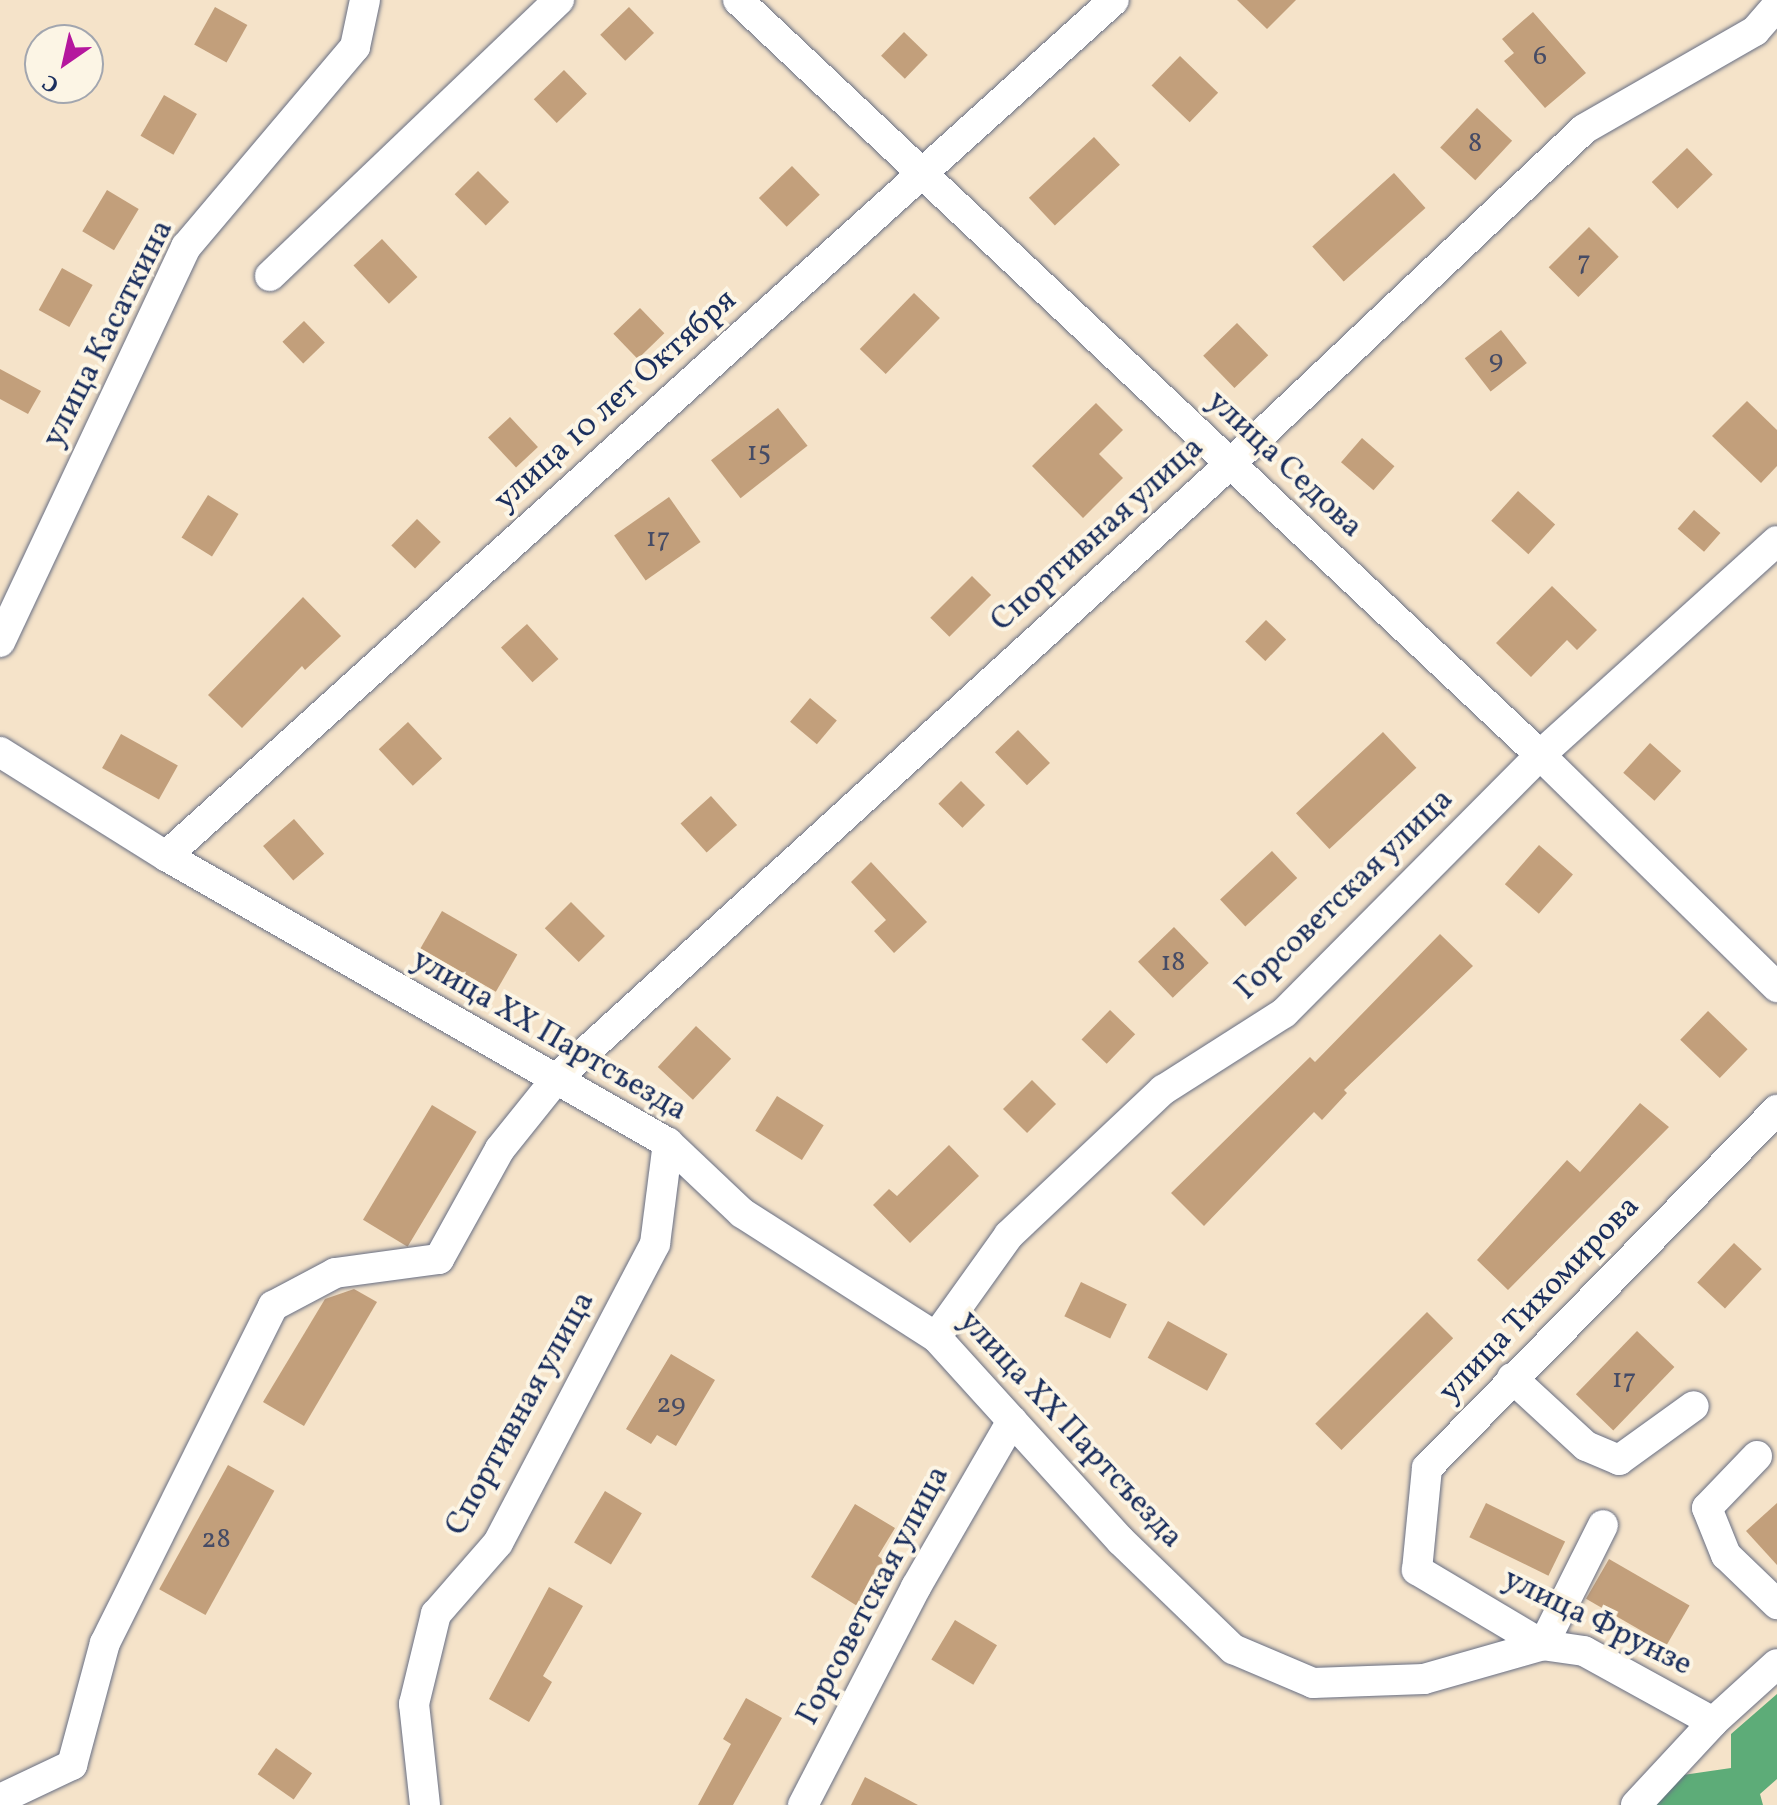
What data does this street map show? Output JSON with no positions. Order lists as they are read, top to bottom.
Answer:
{
  "streets": {
    "street": [
      "улица Касаткина",
      "улица 10 лет Октября",
      "улица Седова",
      "Спортивная улица",
      "Горсоветская улица",
      "улица XX Партсъезда",
      "улица Тихомирова",
      "улица Фрунзе"
    ]
  },
  "crossings": [
    ["улица 10 лет Октября", "улица Седова"],
    ["улица 10 лет Октября", "улица XX Партсъезда"],
    ["улица Седова", "Спортивная улица"],
    ["улица Седова", "Горсоветская улица"],
    ["Спортивная улица", "улица XX Партсъезда"],
    ["Горсоветская улица", "улица XX Партсъезда"],
    ["улица XX Партсъезда", "улица Фрунзе"],
    ["улица Тихомирова", "улица Фрунзе"]
  ],
  "house_numbers": [
    "6",
    "8",
    "7",
    "9",
    "15",
    "17",
    "18",
    "17",
    "29",
    "28"
  ],
  "north": "bottom left"
}
